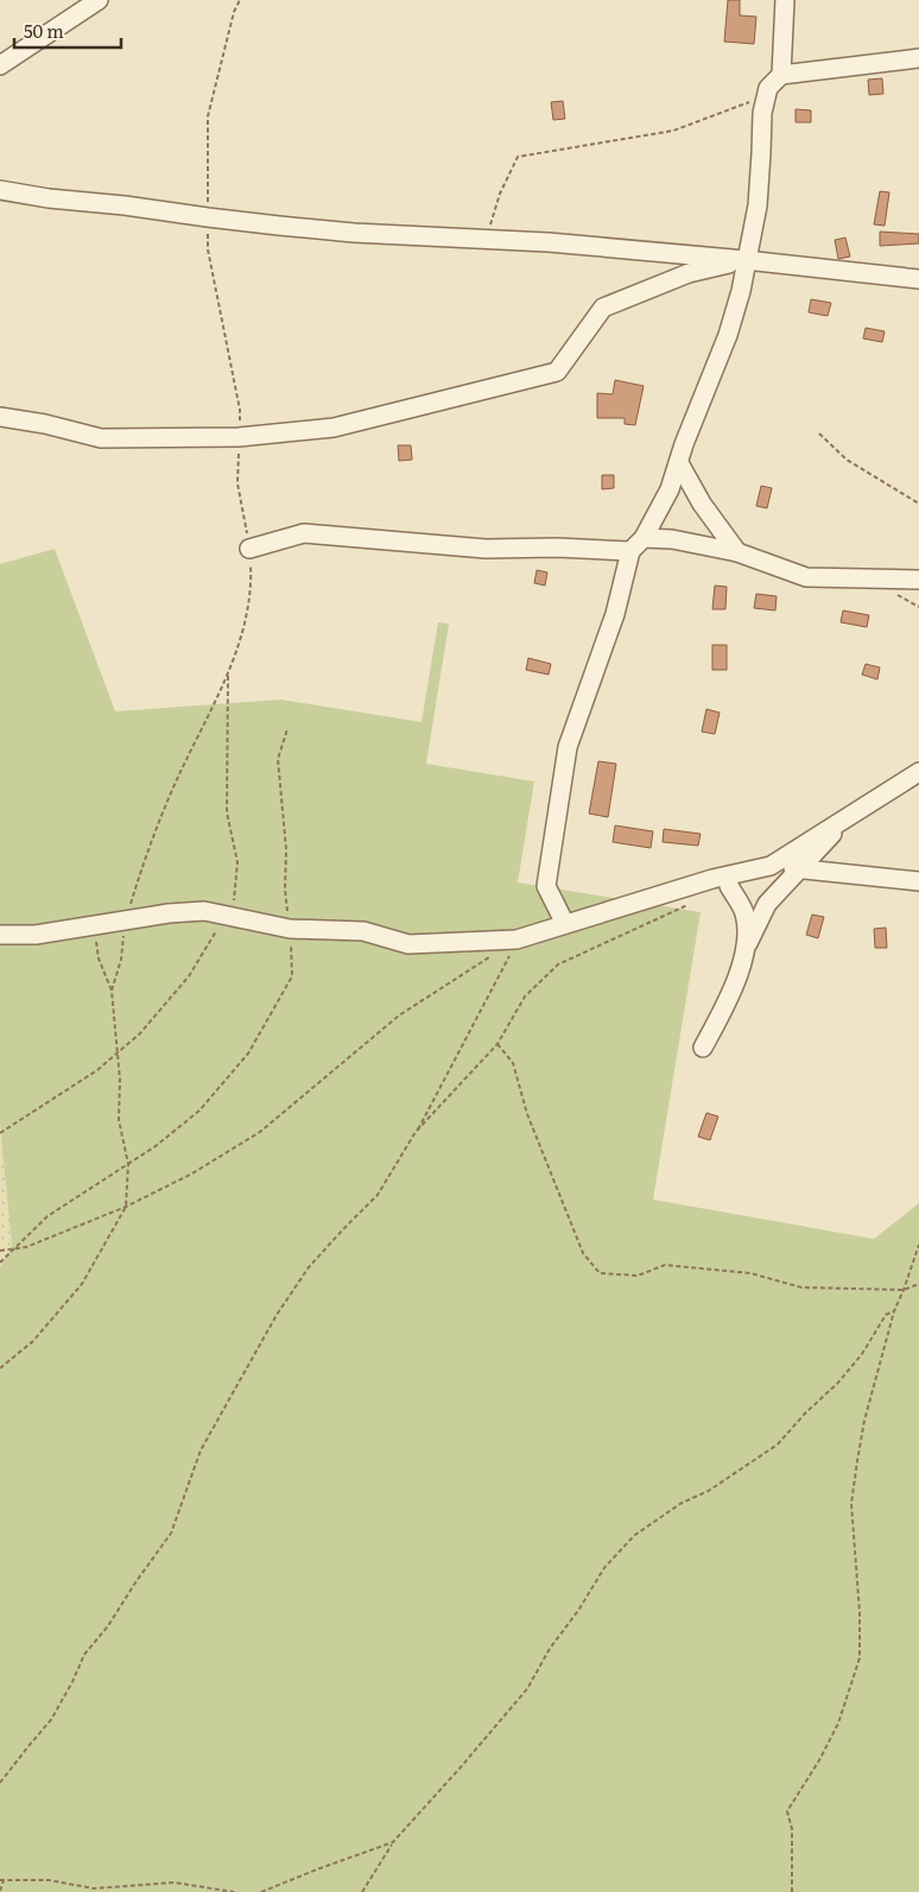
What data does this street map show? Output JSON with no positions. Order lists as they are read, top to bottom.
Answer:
{
  "scale_bar": "50 m"
}
